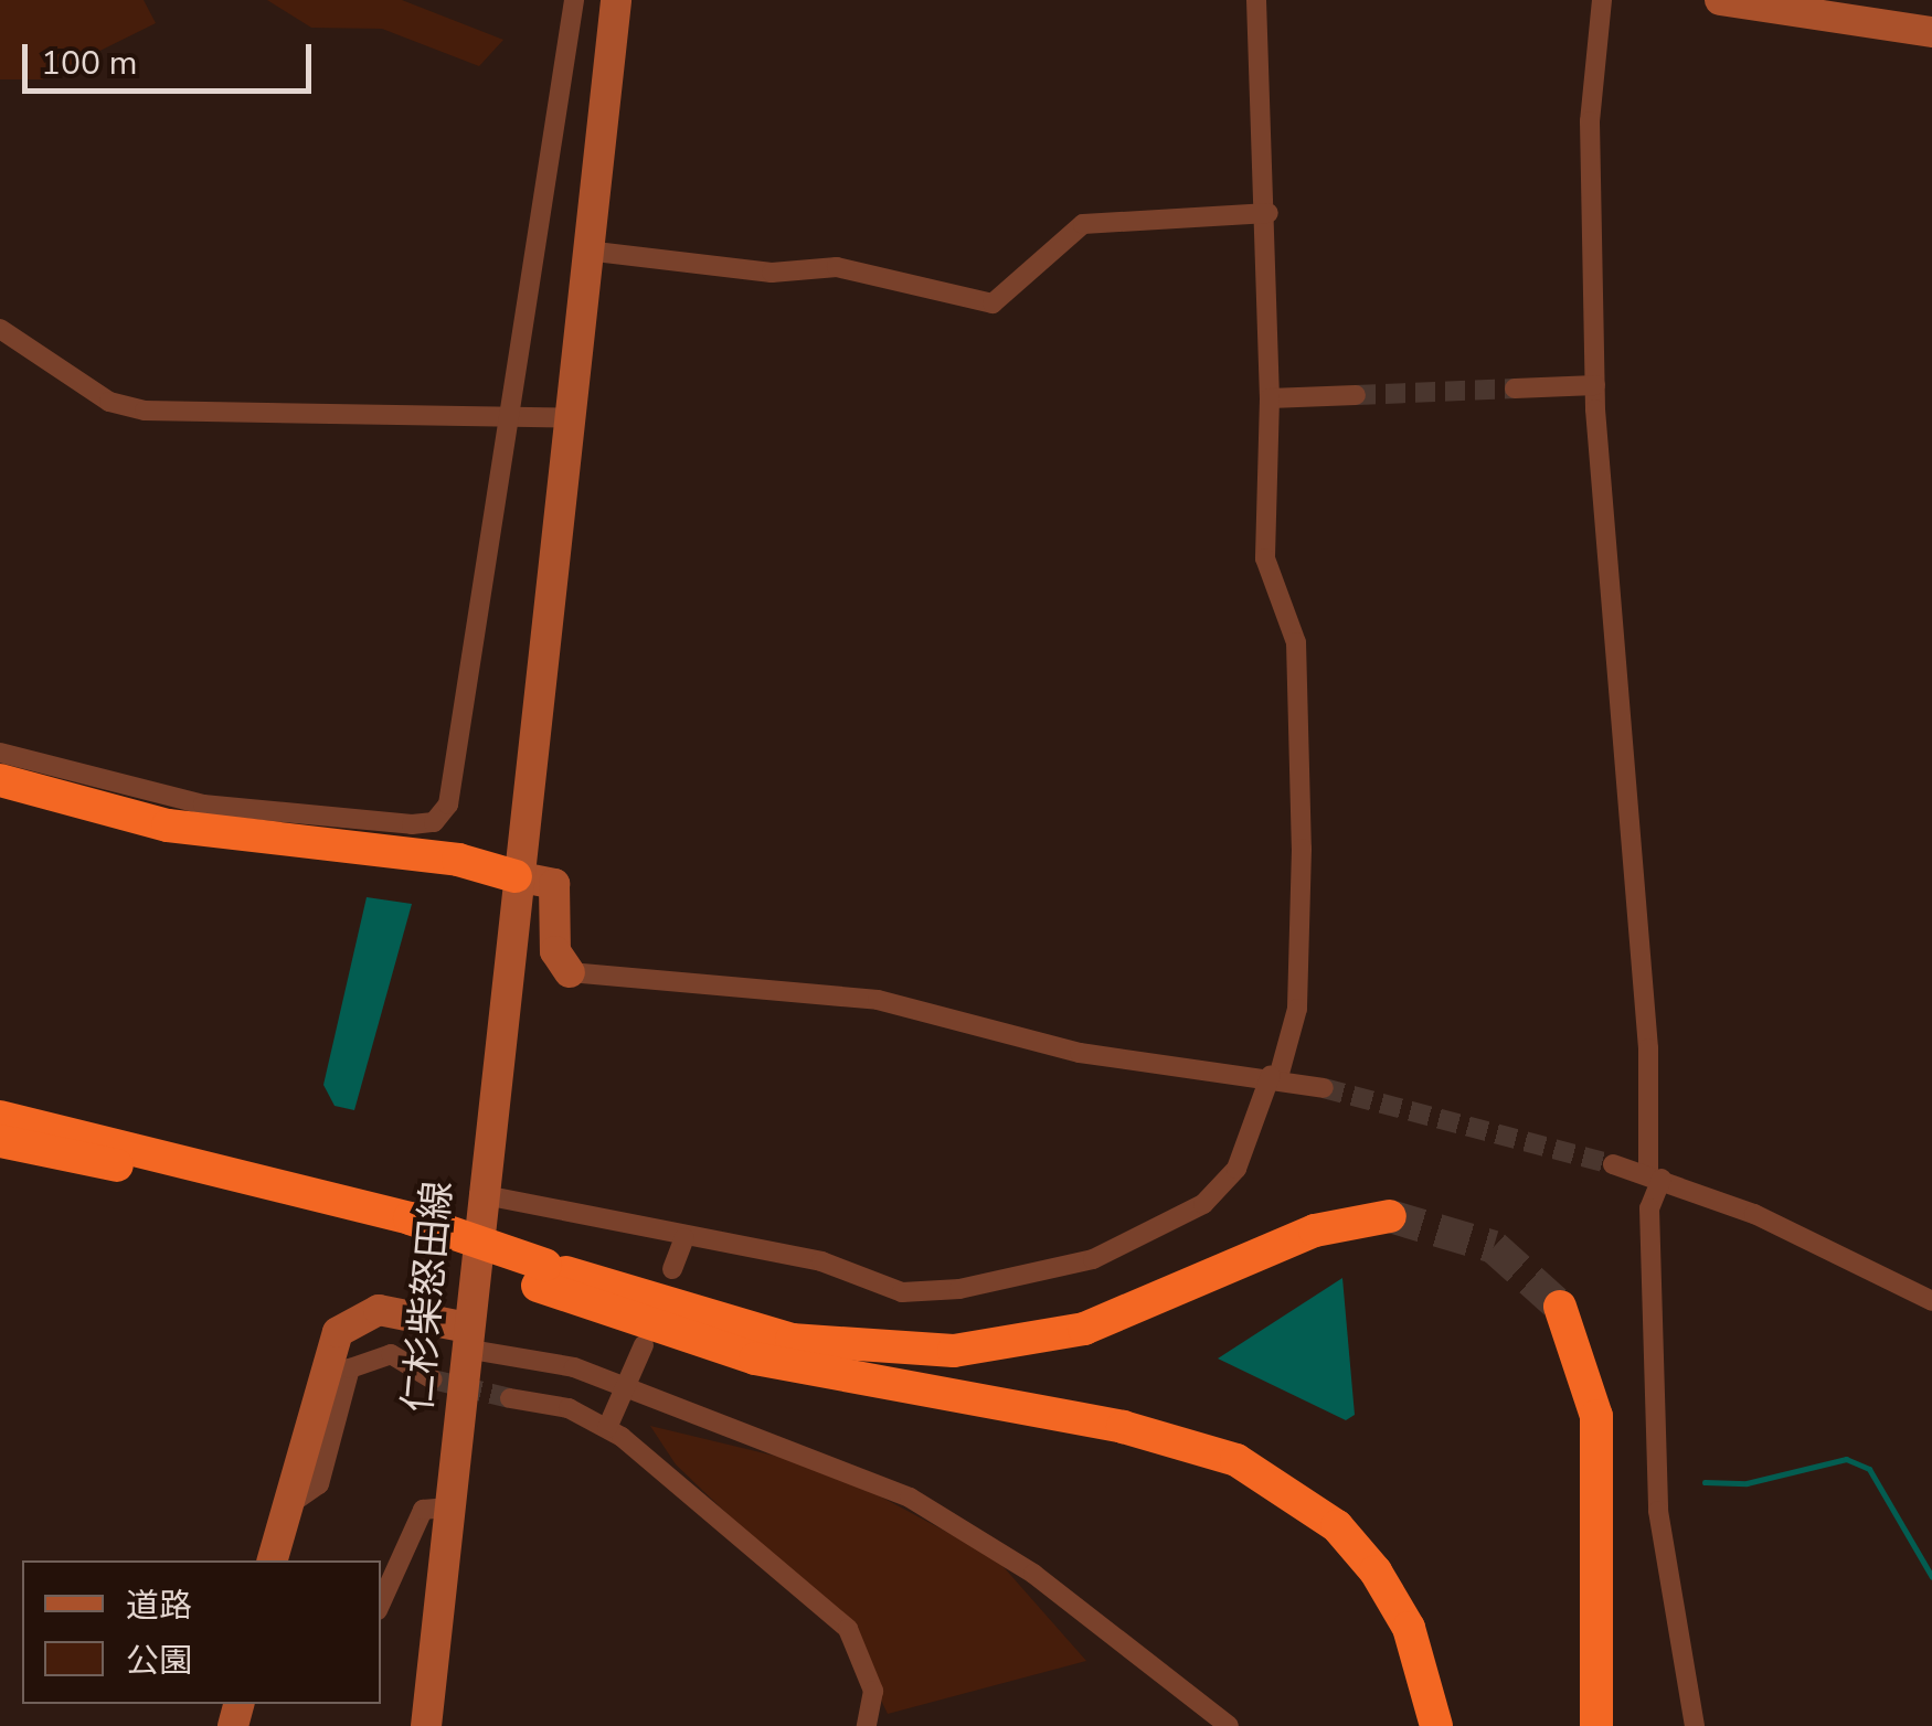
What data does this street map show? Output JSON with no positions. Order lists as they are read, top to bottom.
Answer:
{
  "streets": {
    "street": ["仁杉柴怒田線"]
  },
  "legend": ["道路", "公園"],
  "scale_bar": "100 m"
}
